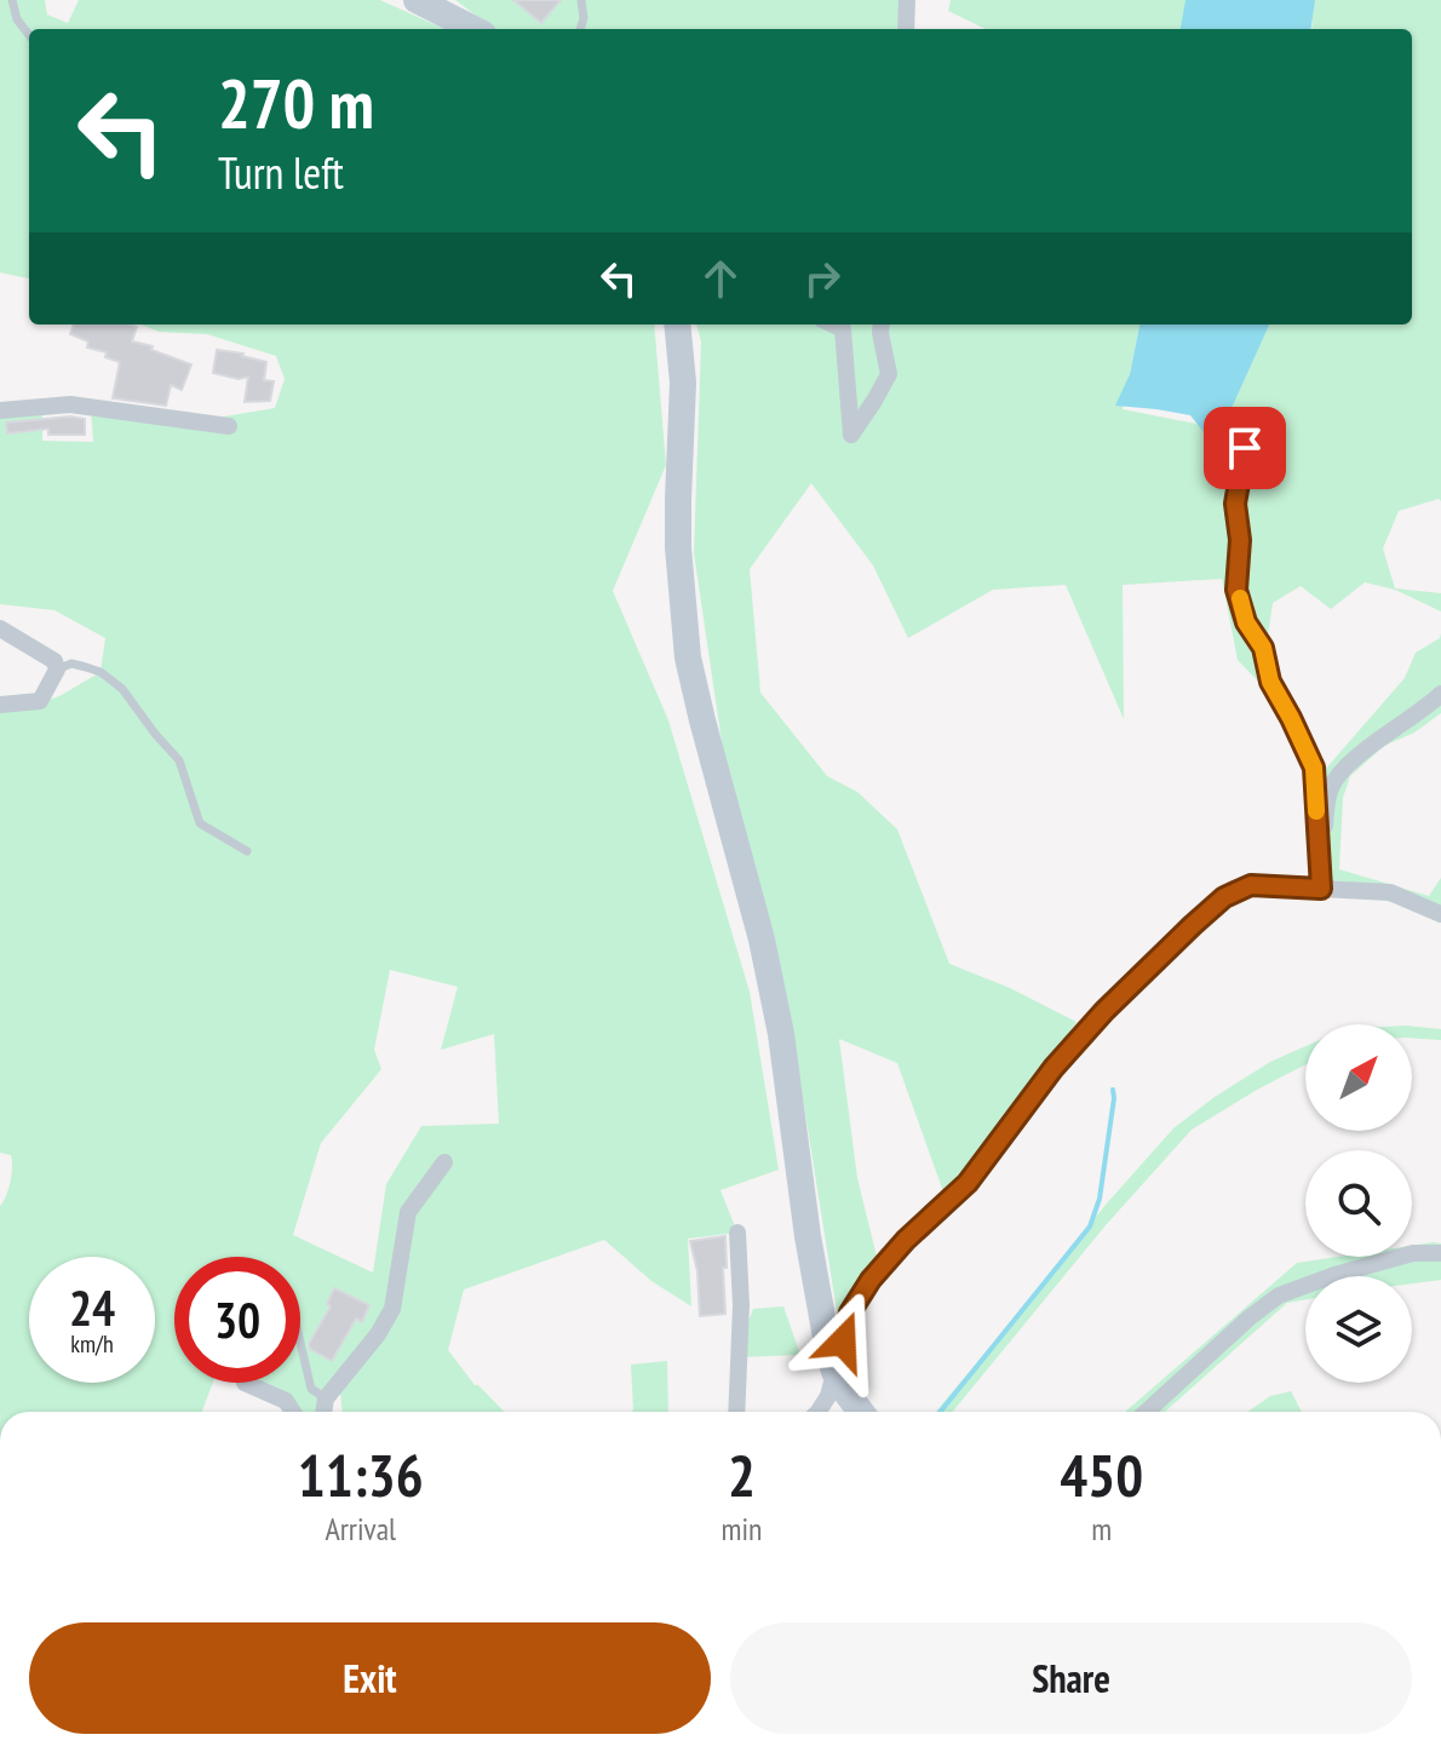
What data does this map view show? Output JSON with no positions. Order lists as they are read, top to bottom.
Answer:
{
  "north": "top right",
  "page": {
    "turn": ["270 m", "Turn left"],
    "speed": "24 km/h",
    "limit": "30",
    "eta": [
      "11:36",
      "Arrival",
      "2",
      "min",
      "450",
      "m"
    ],
    "buttons": ["Exit", "Share"]
  }
}
